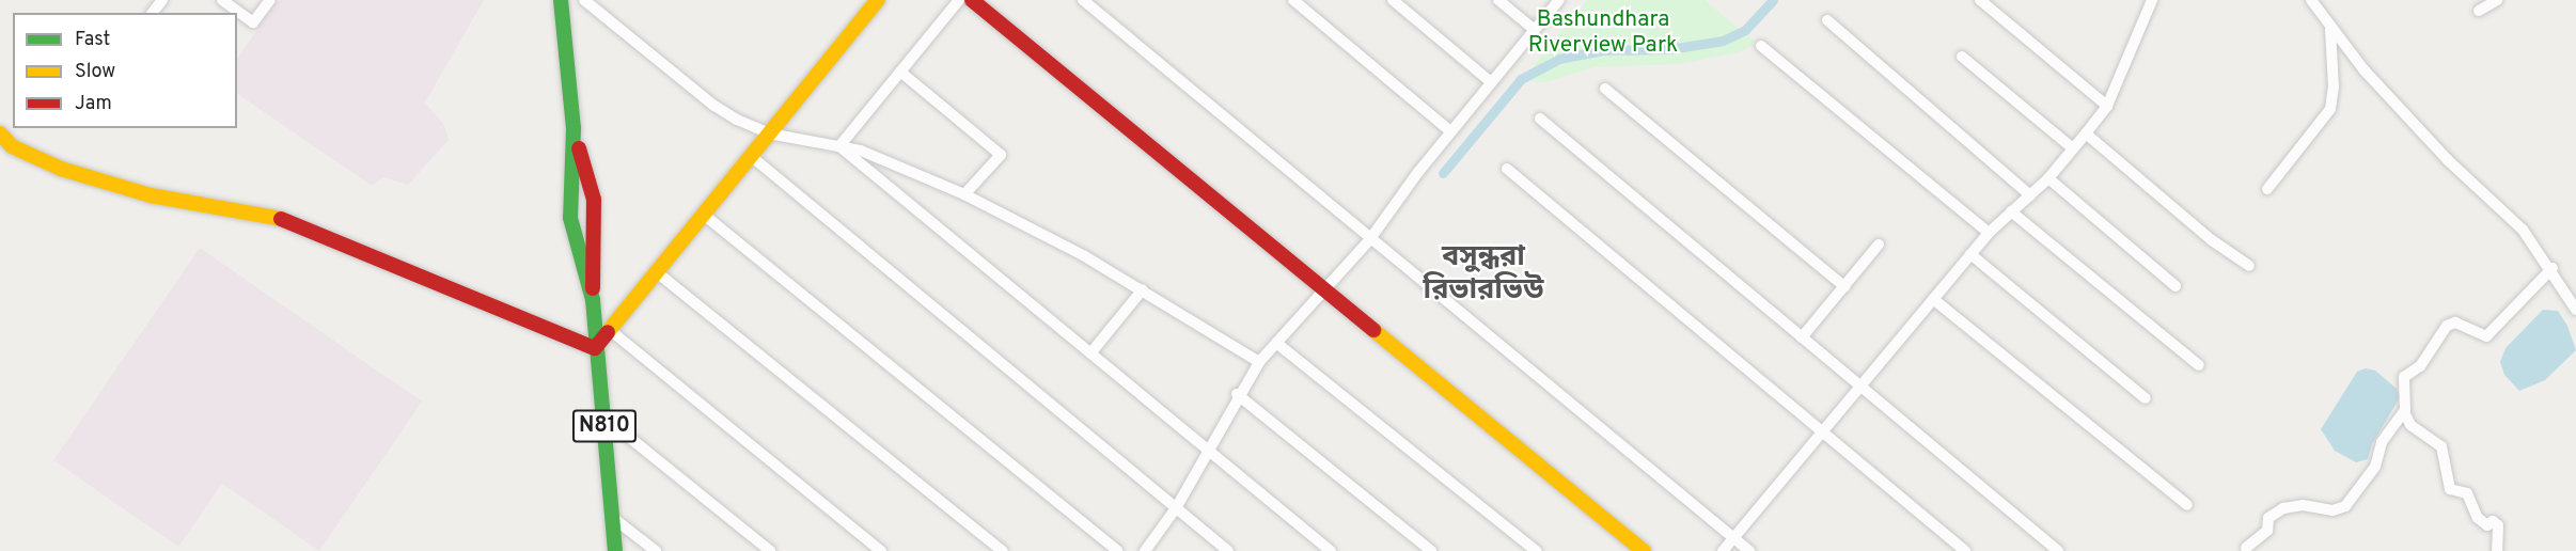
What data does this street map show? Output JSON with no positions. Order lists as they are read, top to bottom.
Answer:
{
  "streets": {
    "main road": ["N810"]
  },
  "districts": ["বসুন্ধরা রিভারভিউ"],
  "parks": ["Bashundhara Riverview Park"],
  "legend": ["Fast", "Slow", "Jam"]
}
